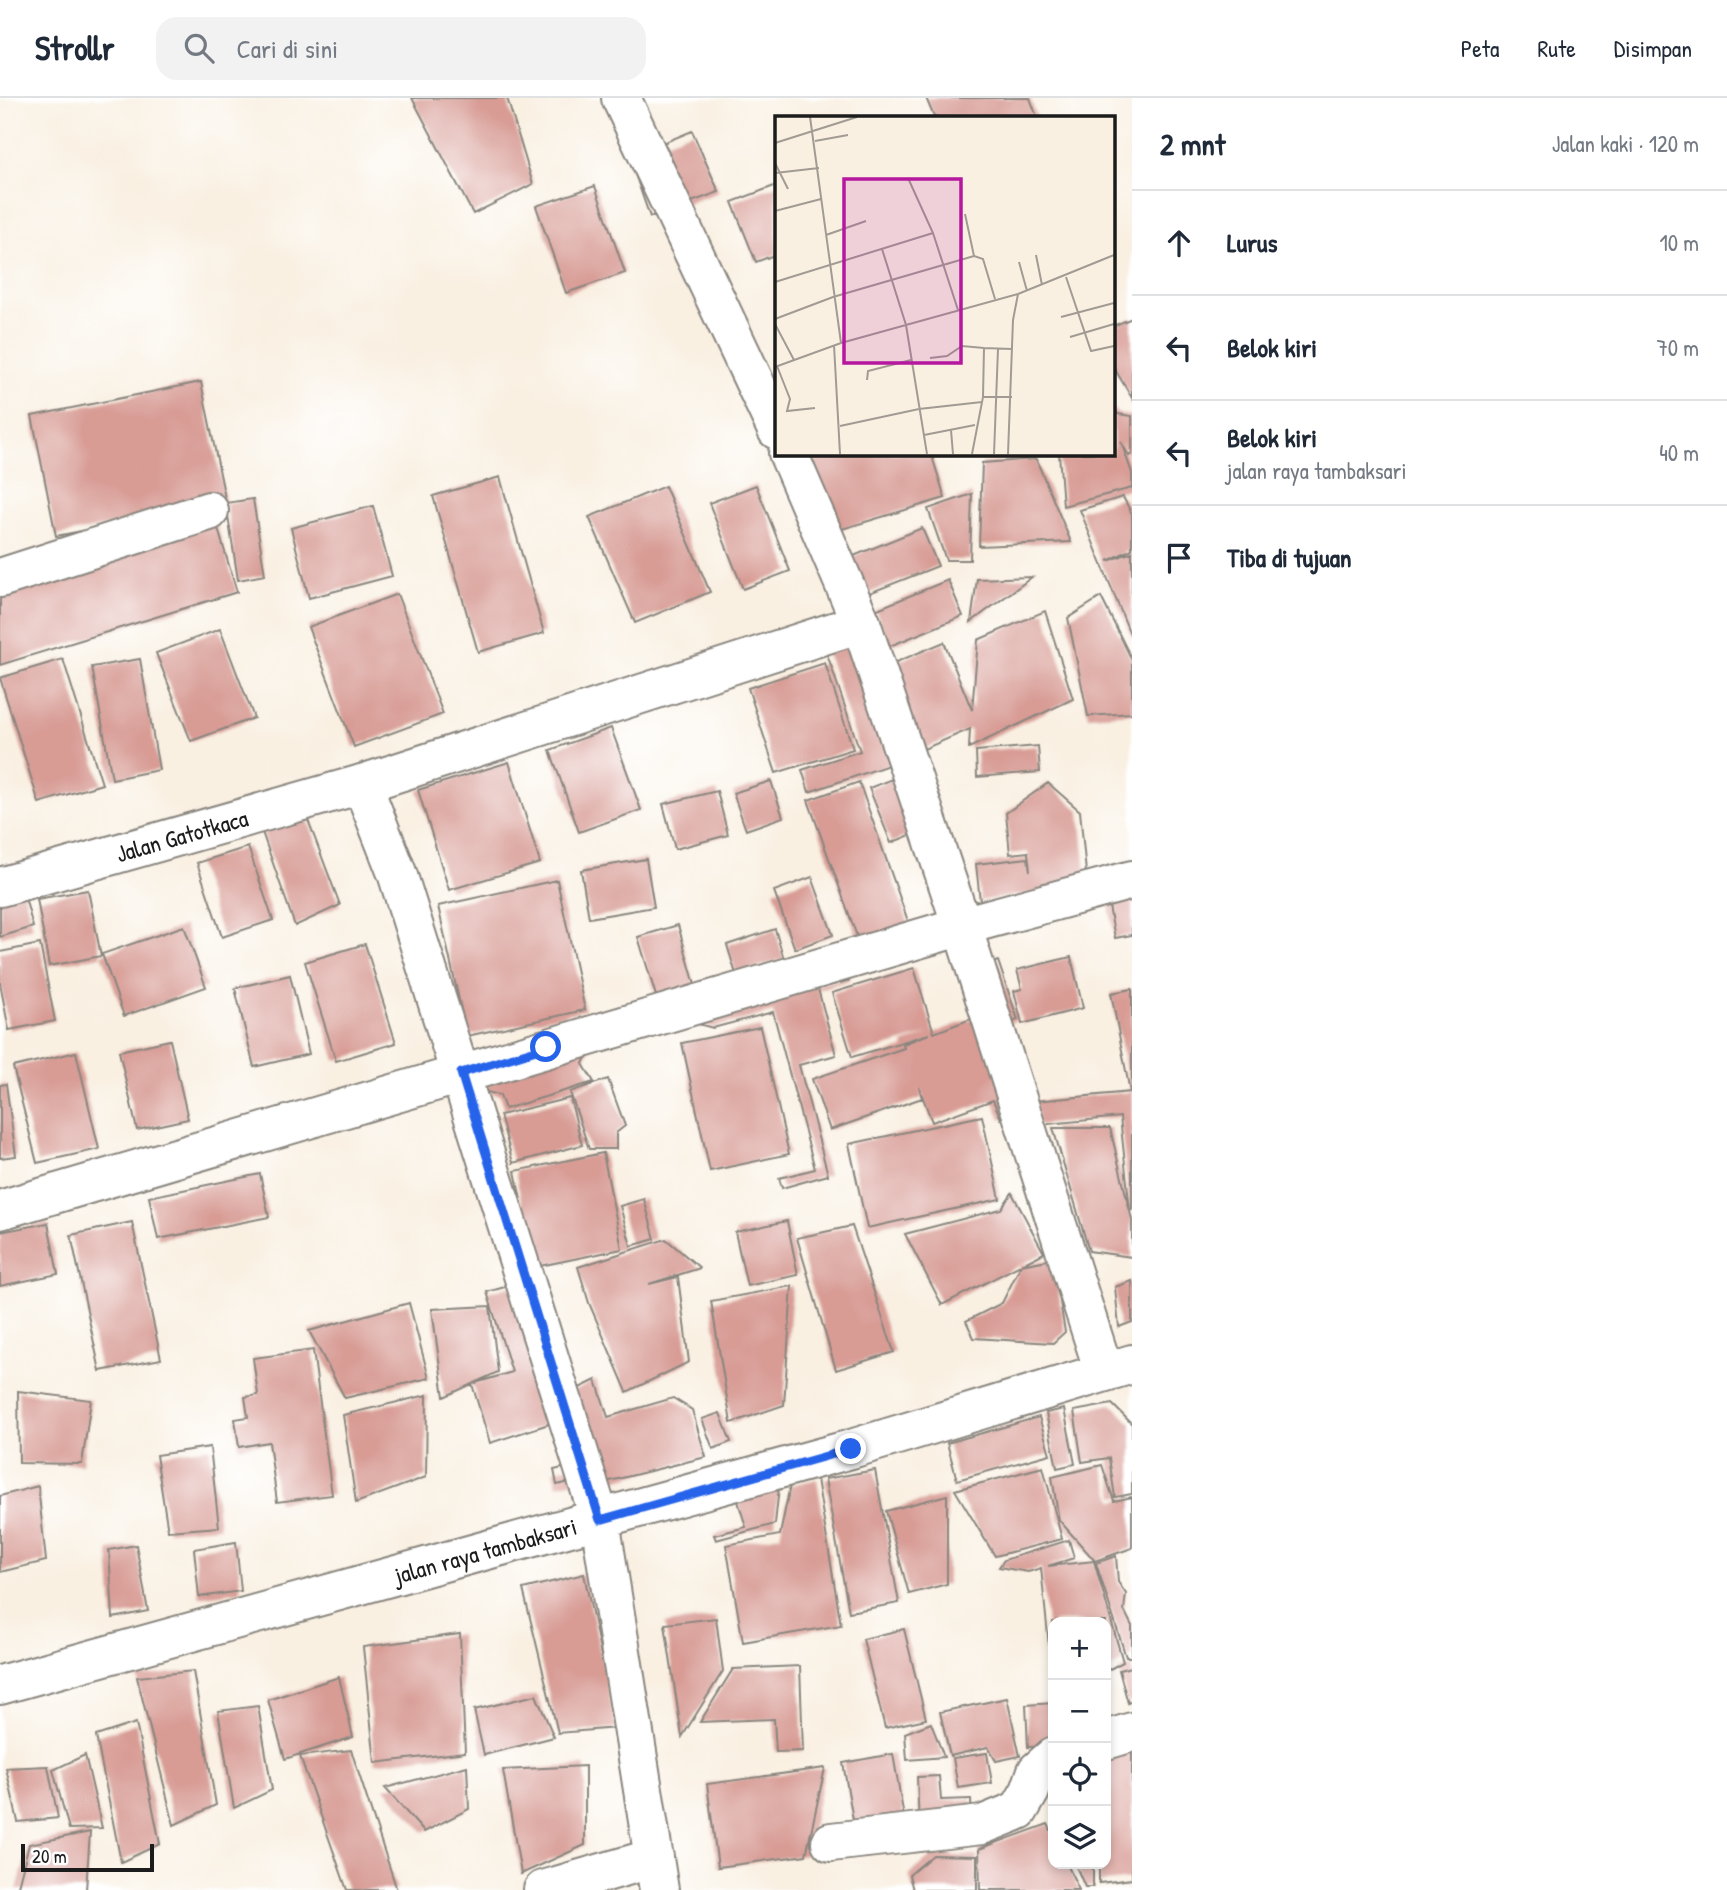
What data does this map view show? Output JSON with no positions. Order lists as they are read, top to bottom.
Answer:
{
  "streets": {
    "street": ["Jalan Gatotkaca", "jalan raya tambaksari"]
  },
  "scale_bar": "20 m",
  "page": {
    "header": "Strollr",
    "search": "Cari di sini",
    "nav": ["Peta", "Rute", "Disimpan"],
    "heading": ["2 mnt", "Jalan kaki · 120 m"],
    "list": [
      ["Lurus", "10 m"],
      ["Belok kiri", "70 m"],
      ["Belok kiri", "jalan raya tambaksari", "40 m"],
      "Tiba di tujuan"
    ],
    "map_buttons": ["+", "−"],
    "scale": "20 m"
  }
}
